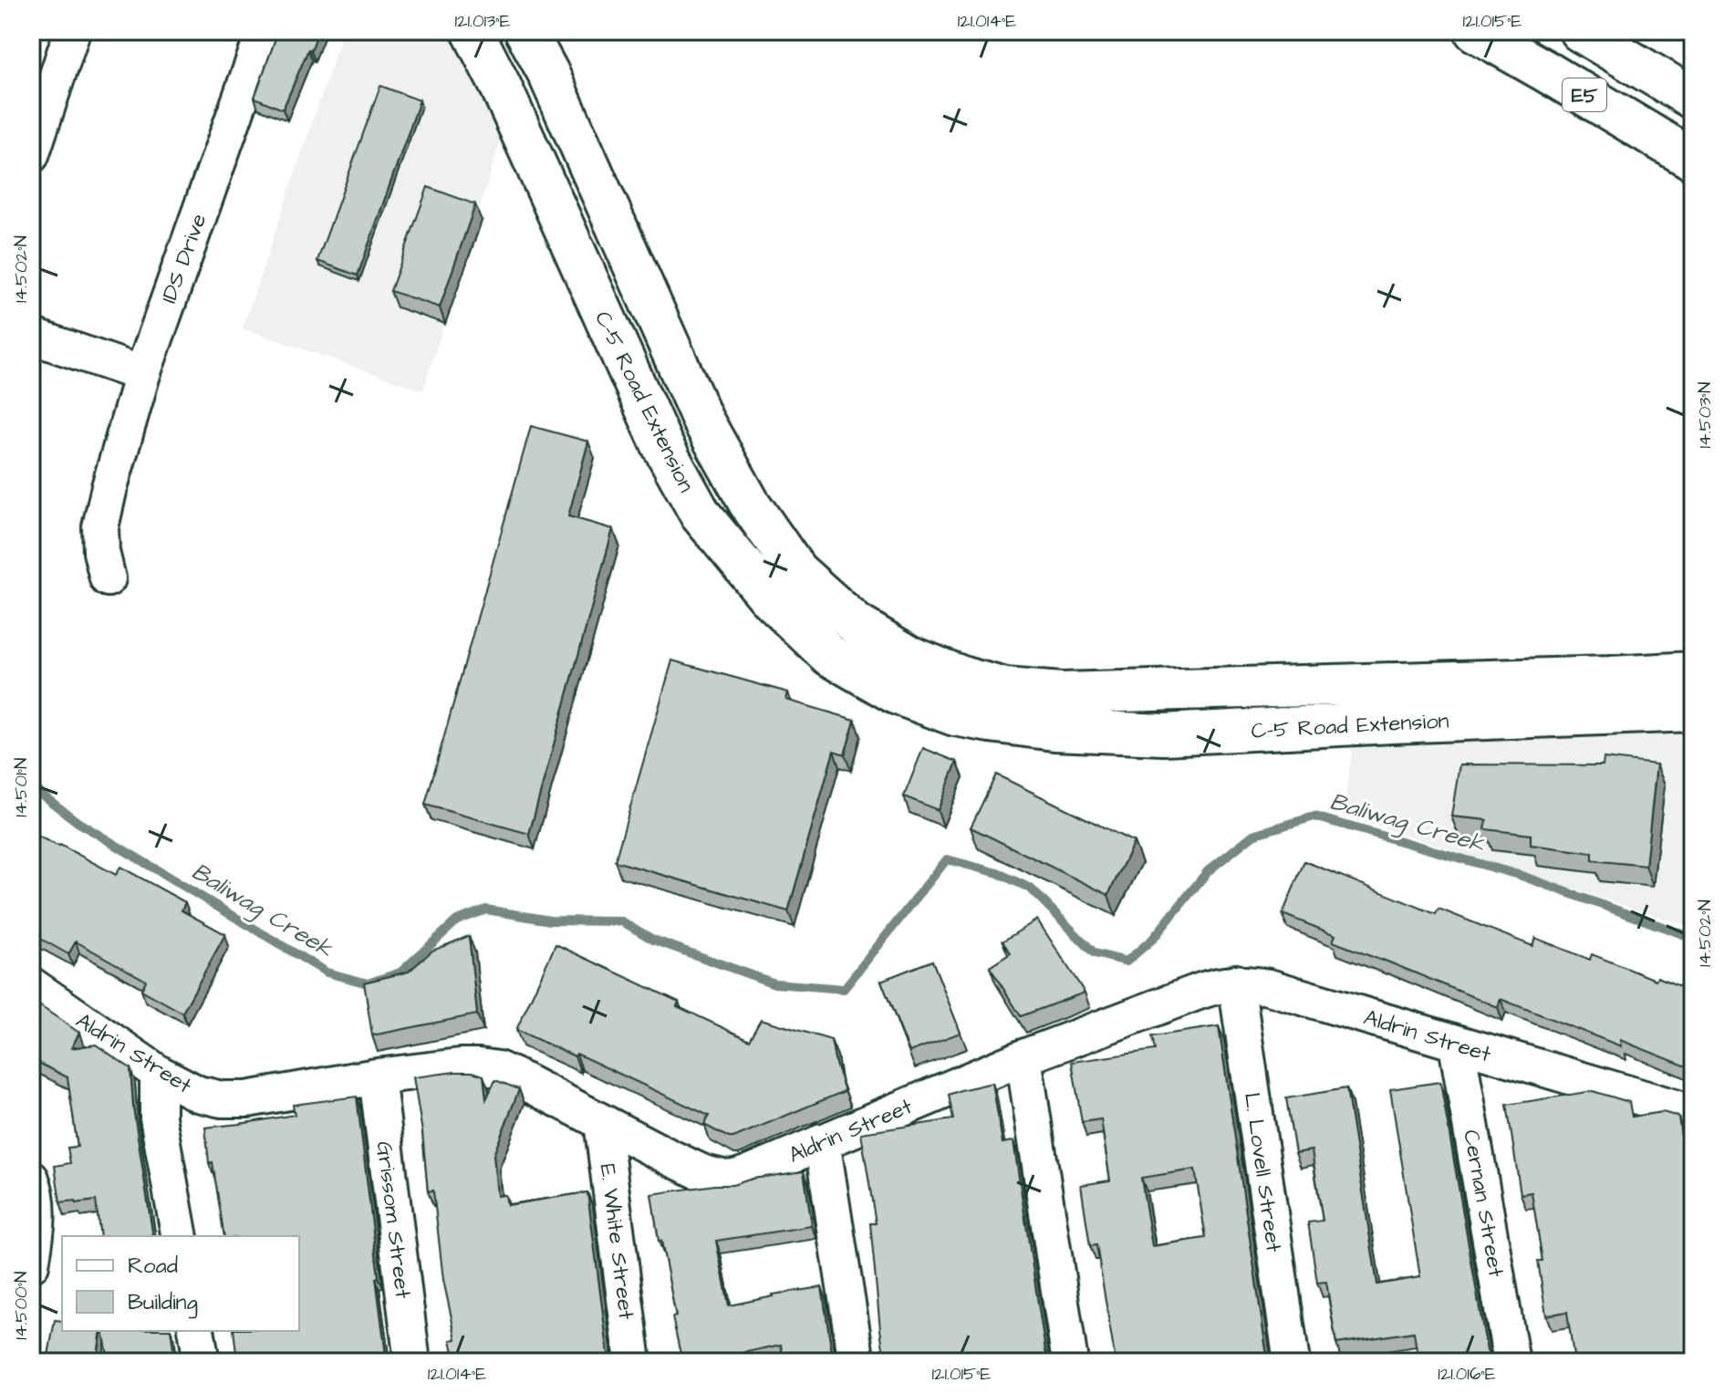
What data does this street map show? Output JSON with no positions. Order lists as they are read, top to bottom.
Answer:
{
  "streets": {
    "main road": ["E5", "C-5 Road Extension"],
    "street": [
      "IDS Drive",
      "Aldrin Street",
      "L. Lovell Street",
      "Cernan Street",
      "Grissom Street",
      "E. White Street"
    ]
  },
  "crossings": [
    ["Aldrin Street", "L. Lovell Street"],
    ["Aldrin Street", "Cernan Street"],
    ["Aldrin Street", "Grissom Street"],
    ["Aldrin Street", "E. White Street"]
  ],
  "water": ["Baliwag Creek"],
  "legend": ["Road", "Building"],
  "coordinates": [
    "121.013°E",
    "121.014°E",
    "121.015°E",
    "14.502°N",
    "14.503°N",
    "14.501°N",
    "14.500°N",
    "121.016°E"
  ]
}
